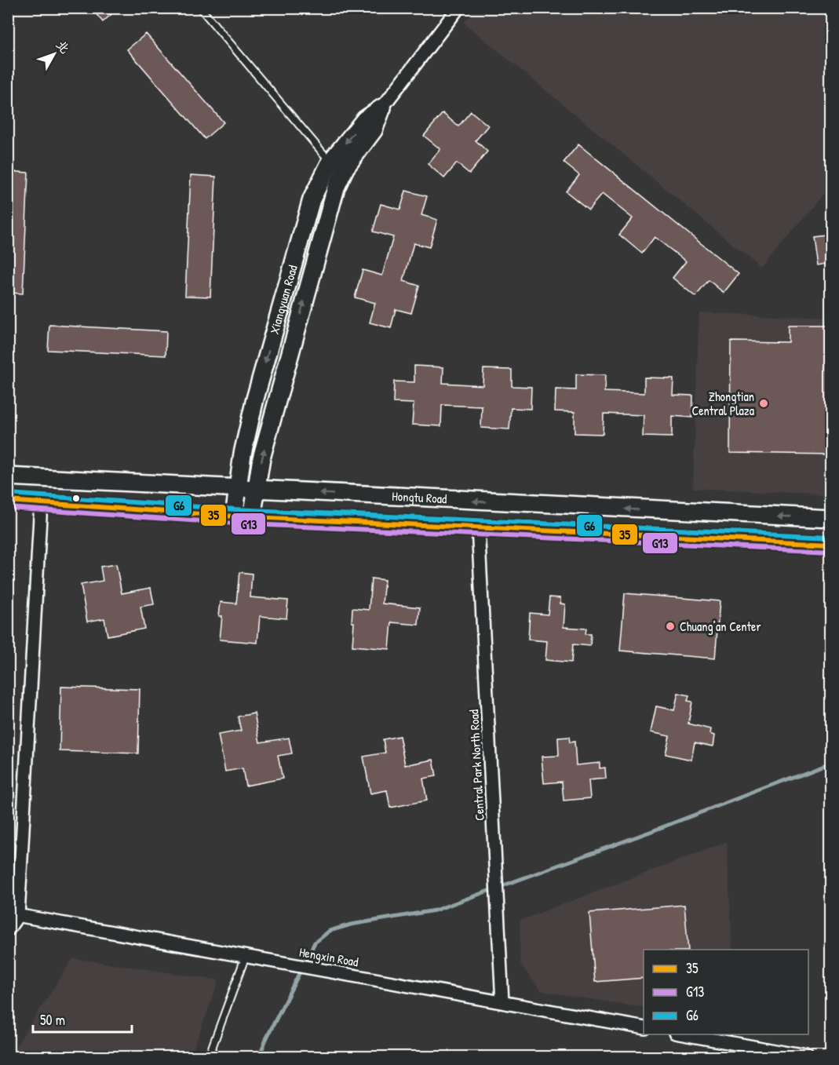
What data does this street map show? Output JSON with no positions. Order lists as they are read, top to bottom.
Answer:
{
  "streets": {
    "main road": ["Xiangyuan Road", "Hongtu Road"],
    "street": ["Central Park North Road", "Hengxin Road"]
  },
  "crossings": [
    ["Xiangyuan Road", "Hongtu Road"],
    ["Hongtu Road", "Central Park North Road"],
    ["Central Park North Road", "Hengxin Road"]
  ],
  "places": ["Zhongtian Central Plaza", "Chuang’an Center"],
  "lines": ["transit line G6", "transit line 35", "transit line G13"],
  "legend": ["35", "G13", "G6"],
  "scale_bar": "50 m",
  "north": "top right"
}
